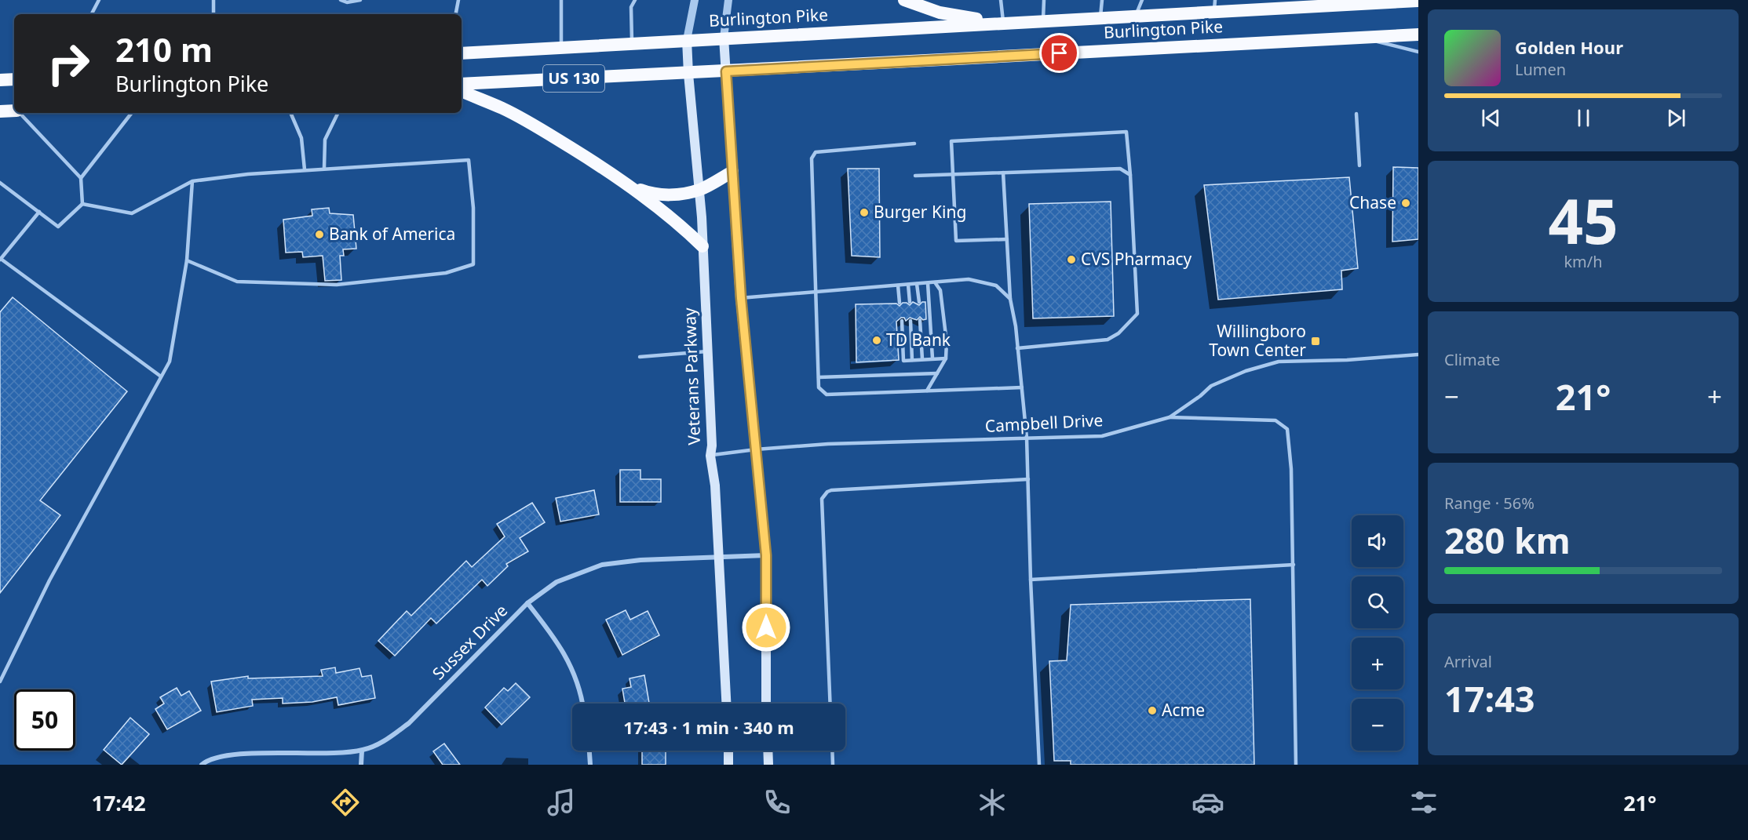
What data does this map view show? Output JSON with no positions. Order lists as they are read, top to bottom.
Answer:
{
  "streets": {
    "highway": ["Burlington Pike", "US 130"],
    "main road": ["Veterans Parkway"],
    "street": ["Sussex Drive"],
    "lane": ["Campbell Drive"]
  },
  "crossings": [
    ["Burlington Pike", "Veterans Parkway"],
    ["Veterans Parkway", "Campbell Drive"],
    ["Veterans Parkway", "Sussex Drive"]
  ],
  "places": {
    "other": [
      "Chase",
      "Burger King",
      "Bank of America",
      "CVS Pharmacy",
      "TD Bank",
      "Acme"
    ],
    "transit": ["Willingboro Town Center"]
  },
  "page": {
    "turn": ["210 m", "Burlington Pike"],
    "song": ["Golden Hour", "Lumen"],
    "tile": [
      ["45", "km/h"],
      "Climate",
      ["Range · 56%", "280 km"],
      ["Arrival", "17:43"]
    ],
    "heat": ["−", "21°", "+"],
    "map_buttons": ["+", "−"],
    "limit": "50",
    "trip": "17:43 · 1 min · 340 m",
    "tabs": ["17:42", "21°"]
  }
}
